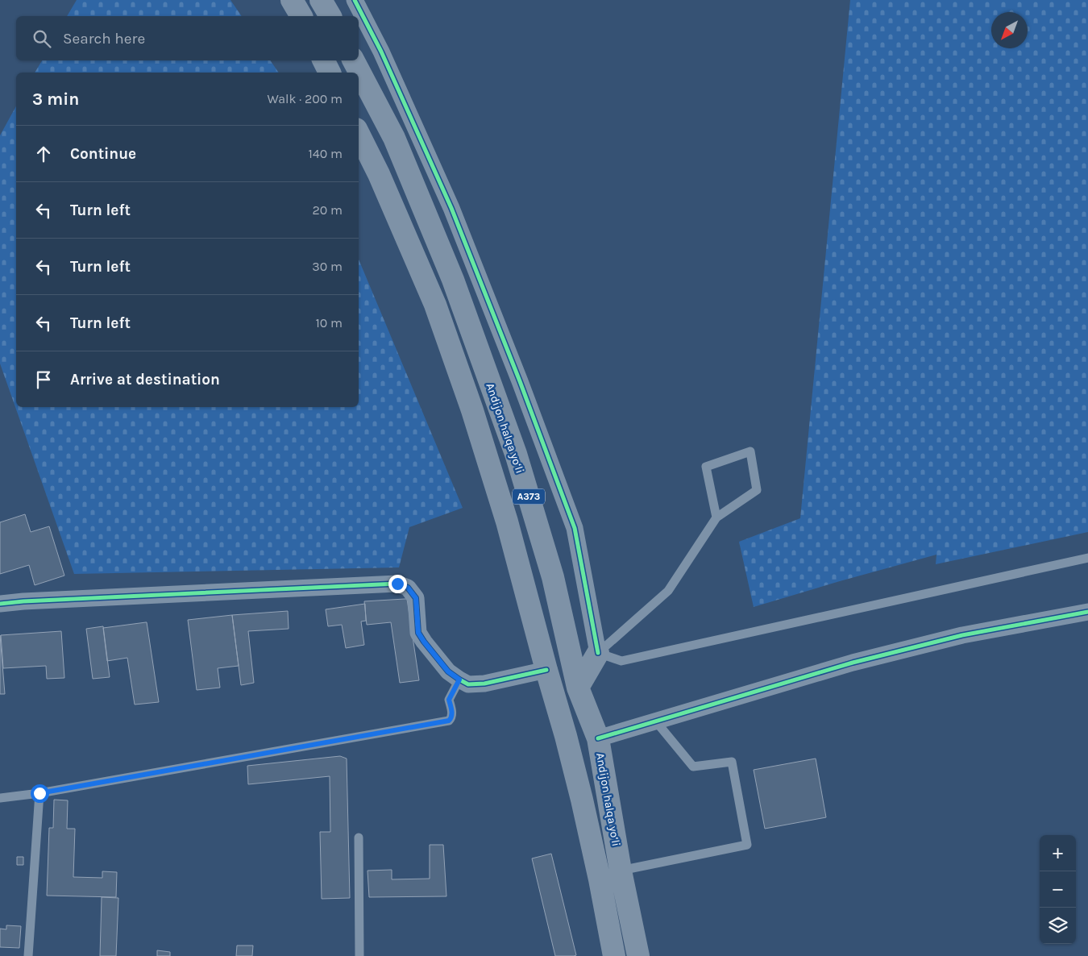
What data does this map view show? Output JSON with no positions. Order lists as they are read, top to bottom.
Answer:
{
  "streets": {
    "highway": ["Andijon halqa yo‘li", "A373"]
  },
  "north": "bottom left",
  "page": {
    "search": "Search here",
    "heading": ["3 min", "Walk · 200 m"],
    "list": [
      ["Continue", "140 m"],
      ["Turn left", "20 m"],
      ["Turn left", "30 m"],
      ["Turn left", "10 m"],
      "Arrive at destination"
    ],
    "map_buttons": ["+", "−"]
  }
}
